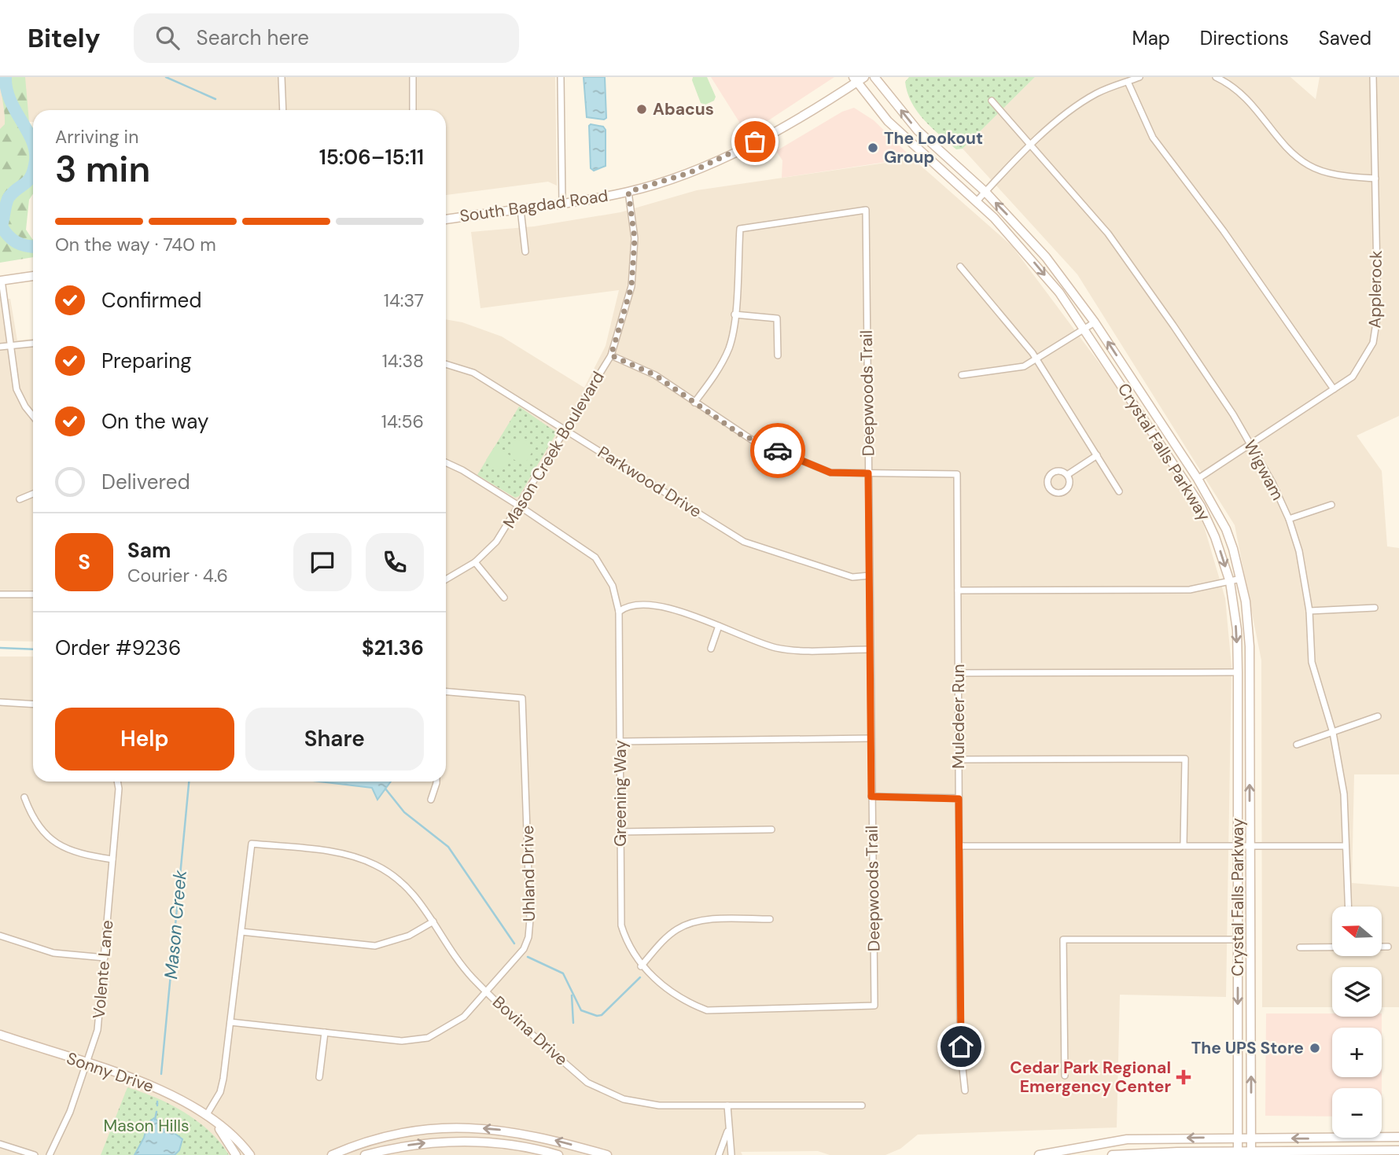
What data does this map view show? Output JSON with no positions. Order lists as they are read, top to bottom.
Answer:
{
  "streets": {
    "main road": ["South Bagdad Road", "Crystal Falls Parkway", "Sonny Drive"],
    "street": [
      "Applerock",
      "Deepwoods Trail",
      "Mason Creek Boulevard",
      "Wigwam",
      "Parkwood Drive",
      "Muledeer Run",
      "Greening Way",
      "Uhland Drive",
      "Volente Lane",
      "Bovina Drive"
    ]
  },
  "crossings": [
    ["South Bagdad Road", "Mason Creek Boulevard"],
    ["South Bagdad Road", "Crystal Falls Parkway"],
    ["Applerock", "Crystal Falls Parkway"],
    ["Applerock", "Wigwam"],
    ["Deepwoods Trail", "Parkwood Drive"],
    ["Deepwoods Trail", "Muledeer Run"],
    ["Deepwoods Trail", "Greening Way"],
    ["Mason Creek Boulevard", "Parkwood Drive"],
    ["Mason Creek Boulevard", "Greening Way"],
    ["Uhland Drive", "Bovina Drive"],
    ["Volente Lane", "Sonny Drive"]
  ],
  "water": ["Mason Creek"],
  "parks": ["Mason Hills"],
  "places": {
    "other": ["Abacus", "The Lookout Group", "The UPS Store"],
    "health": ["Cedar Park Regional Emergency Center"]
  },
  "north": "left",
  "page": {
    "header": "Bitely",
    "search": "Search here",
    "nav": ["Map", "Directions", "Saved"],
    "heading": ["3 min", "Arriving in", "15:06–15:11"],
    "panel": [
      "Sam",
      "Courier · 4.6",
      "Order #9236",
      "$21.36"
    ],
    "bar": "On the way · 740 m",
    "list": [
      ["Confirmed", "14:37"],
      ["Preparing", "14:38"],
      ["On the way", "14:56"],
      "Delivered"
    ],
    "round": "S",
    "buttons": ["Help", "Share"],
    "map_buttons": ["+", "−"]
  }
}
